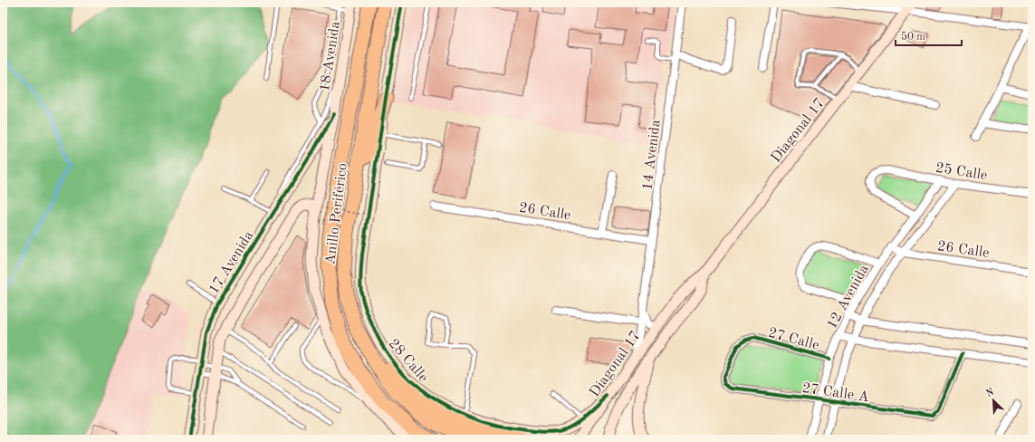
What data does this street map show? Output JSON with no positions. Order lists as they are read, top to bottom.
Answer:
{
  "streets": {
    "highway": ["Anillo Periférico"],
    "street": [
      "18 Avenida",
      "Diagonal 17",
      "14 Avenida",
      "25 Calle",
      "26 Calle",
      "17 Avenida",
      "12 Avenida",
      "27 Calle",
      "28 Calle",
      "27 Calle A"
    ]
  },
  "crossings": [
    ["18 Avenida", "Anillo Periférico"],
    ["18 Avenida", "17 Avenida"],
    ["Diagonal 17", "14 Avenida"],
    ["Diagonal 17", "28 Calle"],
    ["14 Avenida", "26 Calle"],
    ["25 Calle", "12 Avenida"],
    ["26 Calle", "12 Avenida"],
    ["Anillo Periférico", "17 Avenida"],
    ["12 Avenida", "27 Calle"],
    ["12 Avenida", "27 Calle A"],
    ["27 Calle", "27 Calle A"]
  ],
  "scale_bar": "50 m",
  "north": "top left"
}
